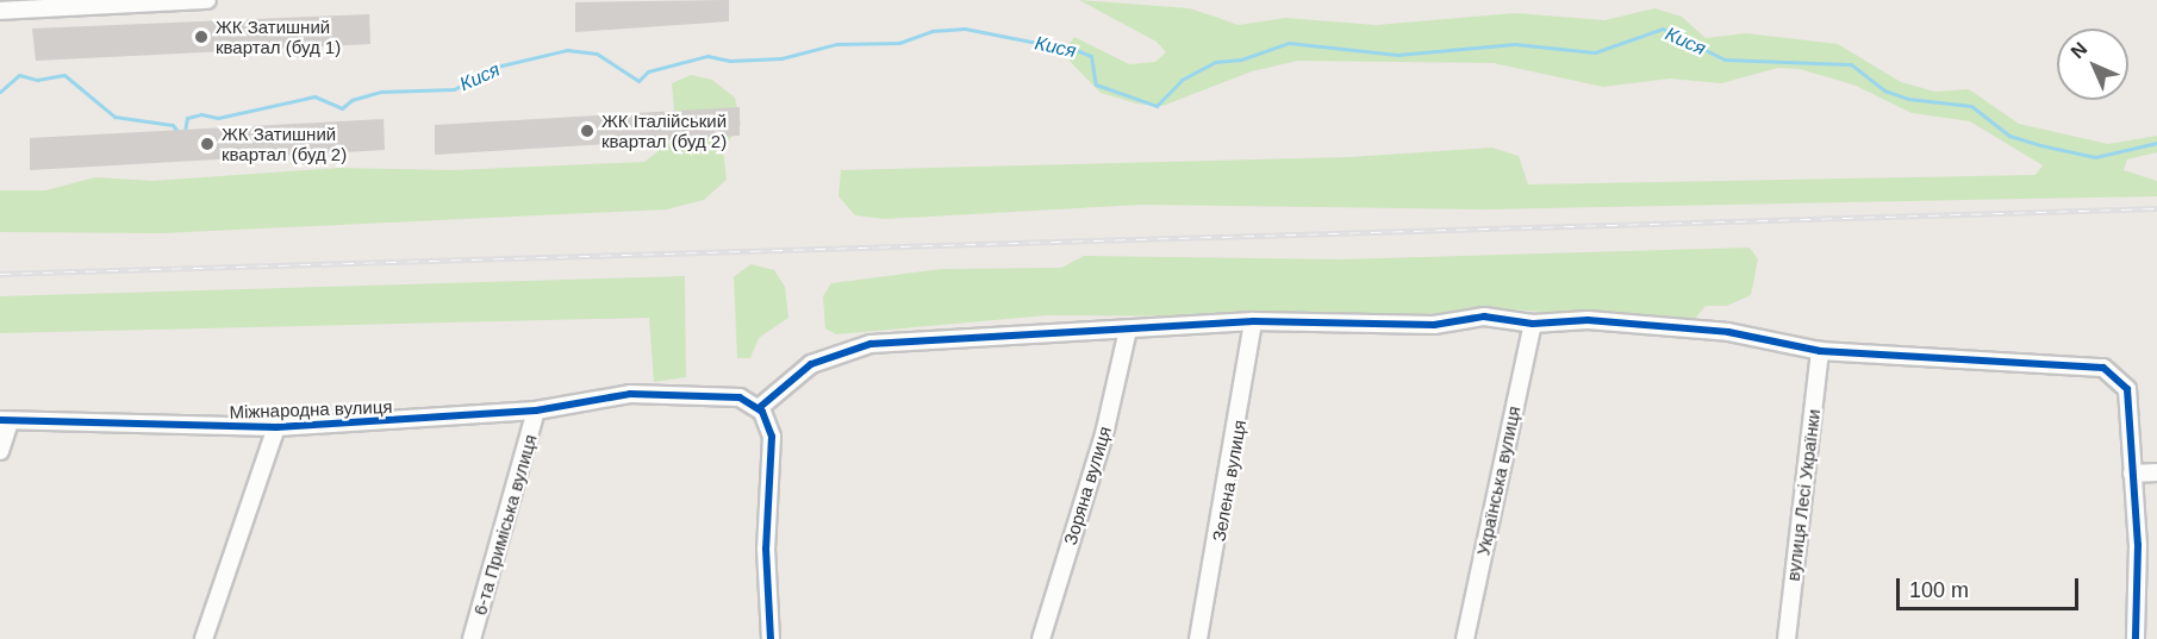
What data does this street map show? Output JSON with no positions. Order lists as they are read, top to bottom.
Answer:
{
  "streets": {
    "street": [
      "Міжнародна вулиця",
      "Зелена вулиця",
      "Українська вулиця",
      "Зоряна вулиця",
      "вулиця Лесі Українки",
      "6-та Приміська вулиця"
    ]
  },
  "crossings": [
    ["Міжнародна вулиця", "6-та Приміська вулиця"]
  ],
  "water": ["Кися"],
  "places": ["ЖК Затишний квартал (буд 1)", "ЖК Італійський квартал (буд 2)", "ЖК Затишний квартал (буд 2)"],
  "scale_bar": "100 m",
  "north": "top left"
}
